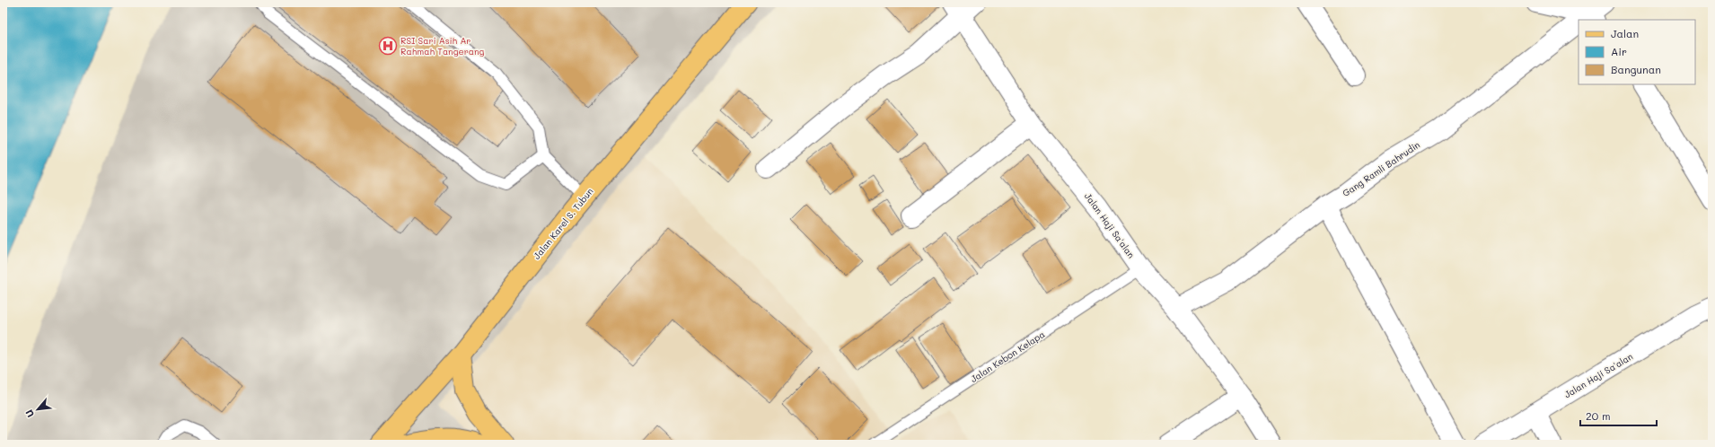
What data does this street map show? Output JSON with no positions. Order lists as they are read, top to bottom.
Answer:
{
  "streets": {
    "main road": ["Jalan Karel S. Tubun"],
    "street": ["Gang Ramli Bahrudin", "Jalan Haji Sa'alan"],
    "lane": ["Jalan Kebon Kelapa"]
  },
  "crossings": [
    ["Gang Ramli Bahrudin", "Jalan Haji Sa'alan"],
    ["Jalan Haji Sa'alan", "Jalan Kebon Kelapa"]
  ],
  "places": {
    "hospital": ["RSI Sari Asih Ar Rahmah Tangerang"]
  },
  "legend": ["Jalan", "Air", "Bangunan"],
  "scale_bar": "20 m",
  "north": "bottom left"
}
